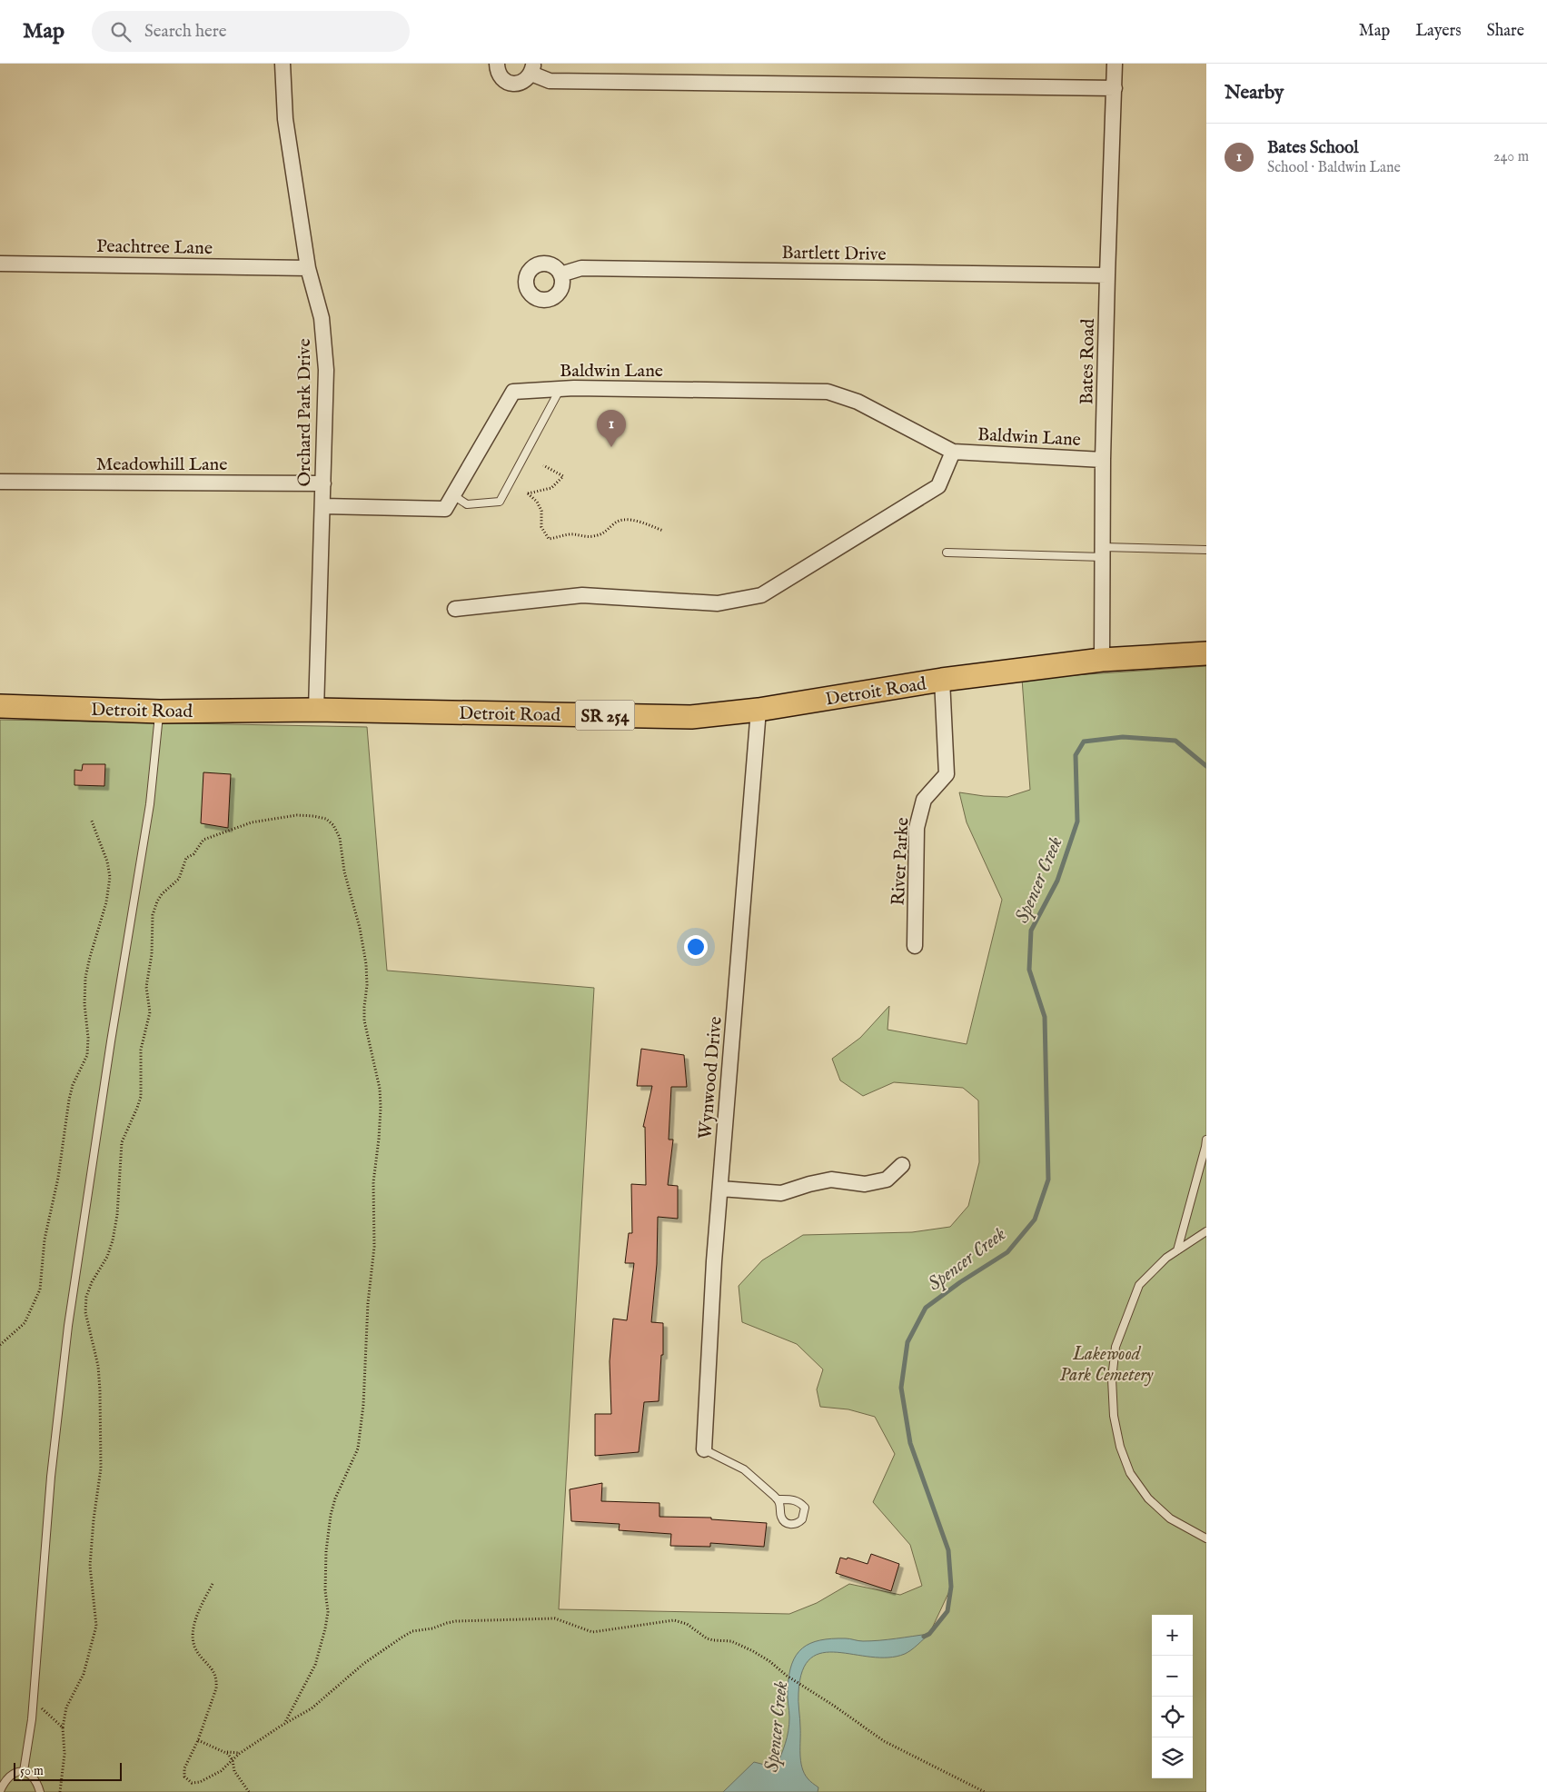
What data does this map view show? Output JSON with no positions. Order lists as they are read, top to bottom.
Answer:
{
  "streets": {
    "main road": ["Detroit Road", "SR 254"],
    "street": [
      "Peachtree Lane",
      "Bartlett Drive",
      "Bates Road",
      "Baldwin Lane",
      "Orchard Park Drive",
      "Meadowhill Lane",
      "River Parke",
      "Wynwood Drive"
    ]
  },
  "crossings": [
    ["Peachtree Lane", "Orchard Park Drive"],
    ["Bartlett Drive", "Bates Road"],
    ["Bates Road", "Baldwin Lane"],
    ["Bates Road", "Detroit Road"],
    ["Baldwin Lane", "Orchard Park Drive"],
    ["Orchard Park Drive", "Meadowhill Lane"],
    ["Orchard Park Drive", "Detroit Road"],
    ["Detroit Road", "River Parke"],
    ["Detroit Road", "Wynwood Drive"]
  ],
  "water": ["Spencer Creek"],
  "parks": ["Lakewood Park Cemetery"],
  "scale_bar": "50 m",
  "page": {
    "header": "Map",
    "search": "Search here",
    "nav": ["Map", "Layers", "Share"],
    "heading": "Nearby",
    "list": [
      {
        "mark": "1",
        "name": "Bates School",
        "note": "School · Baldwin Lane",
        "value": "240 m"
      }
    ],
    "pins": "1",
    "map_buttons": ["+", "−"],
    "scale": "50 m"
  }
}
